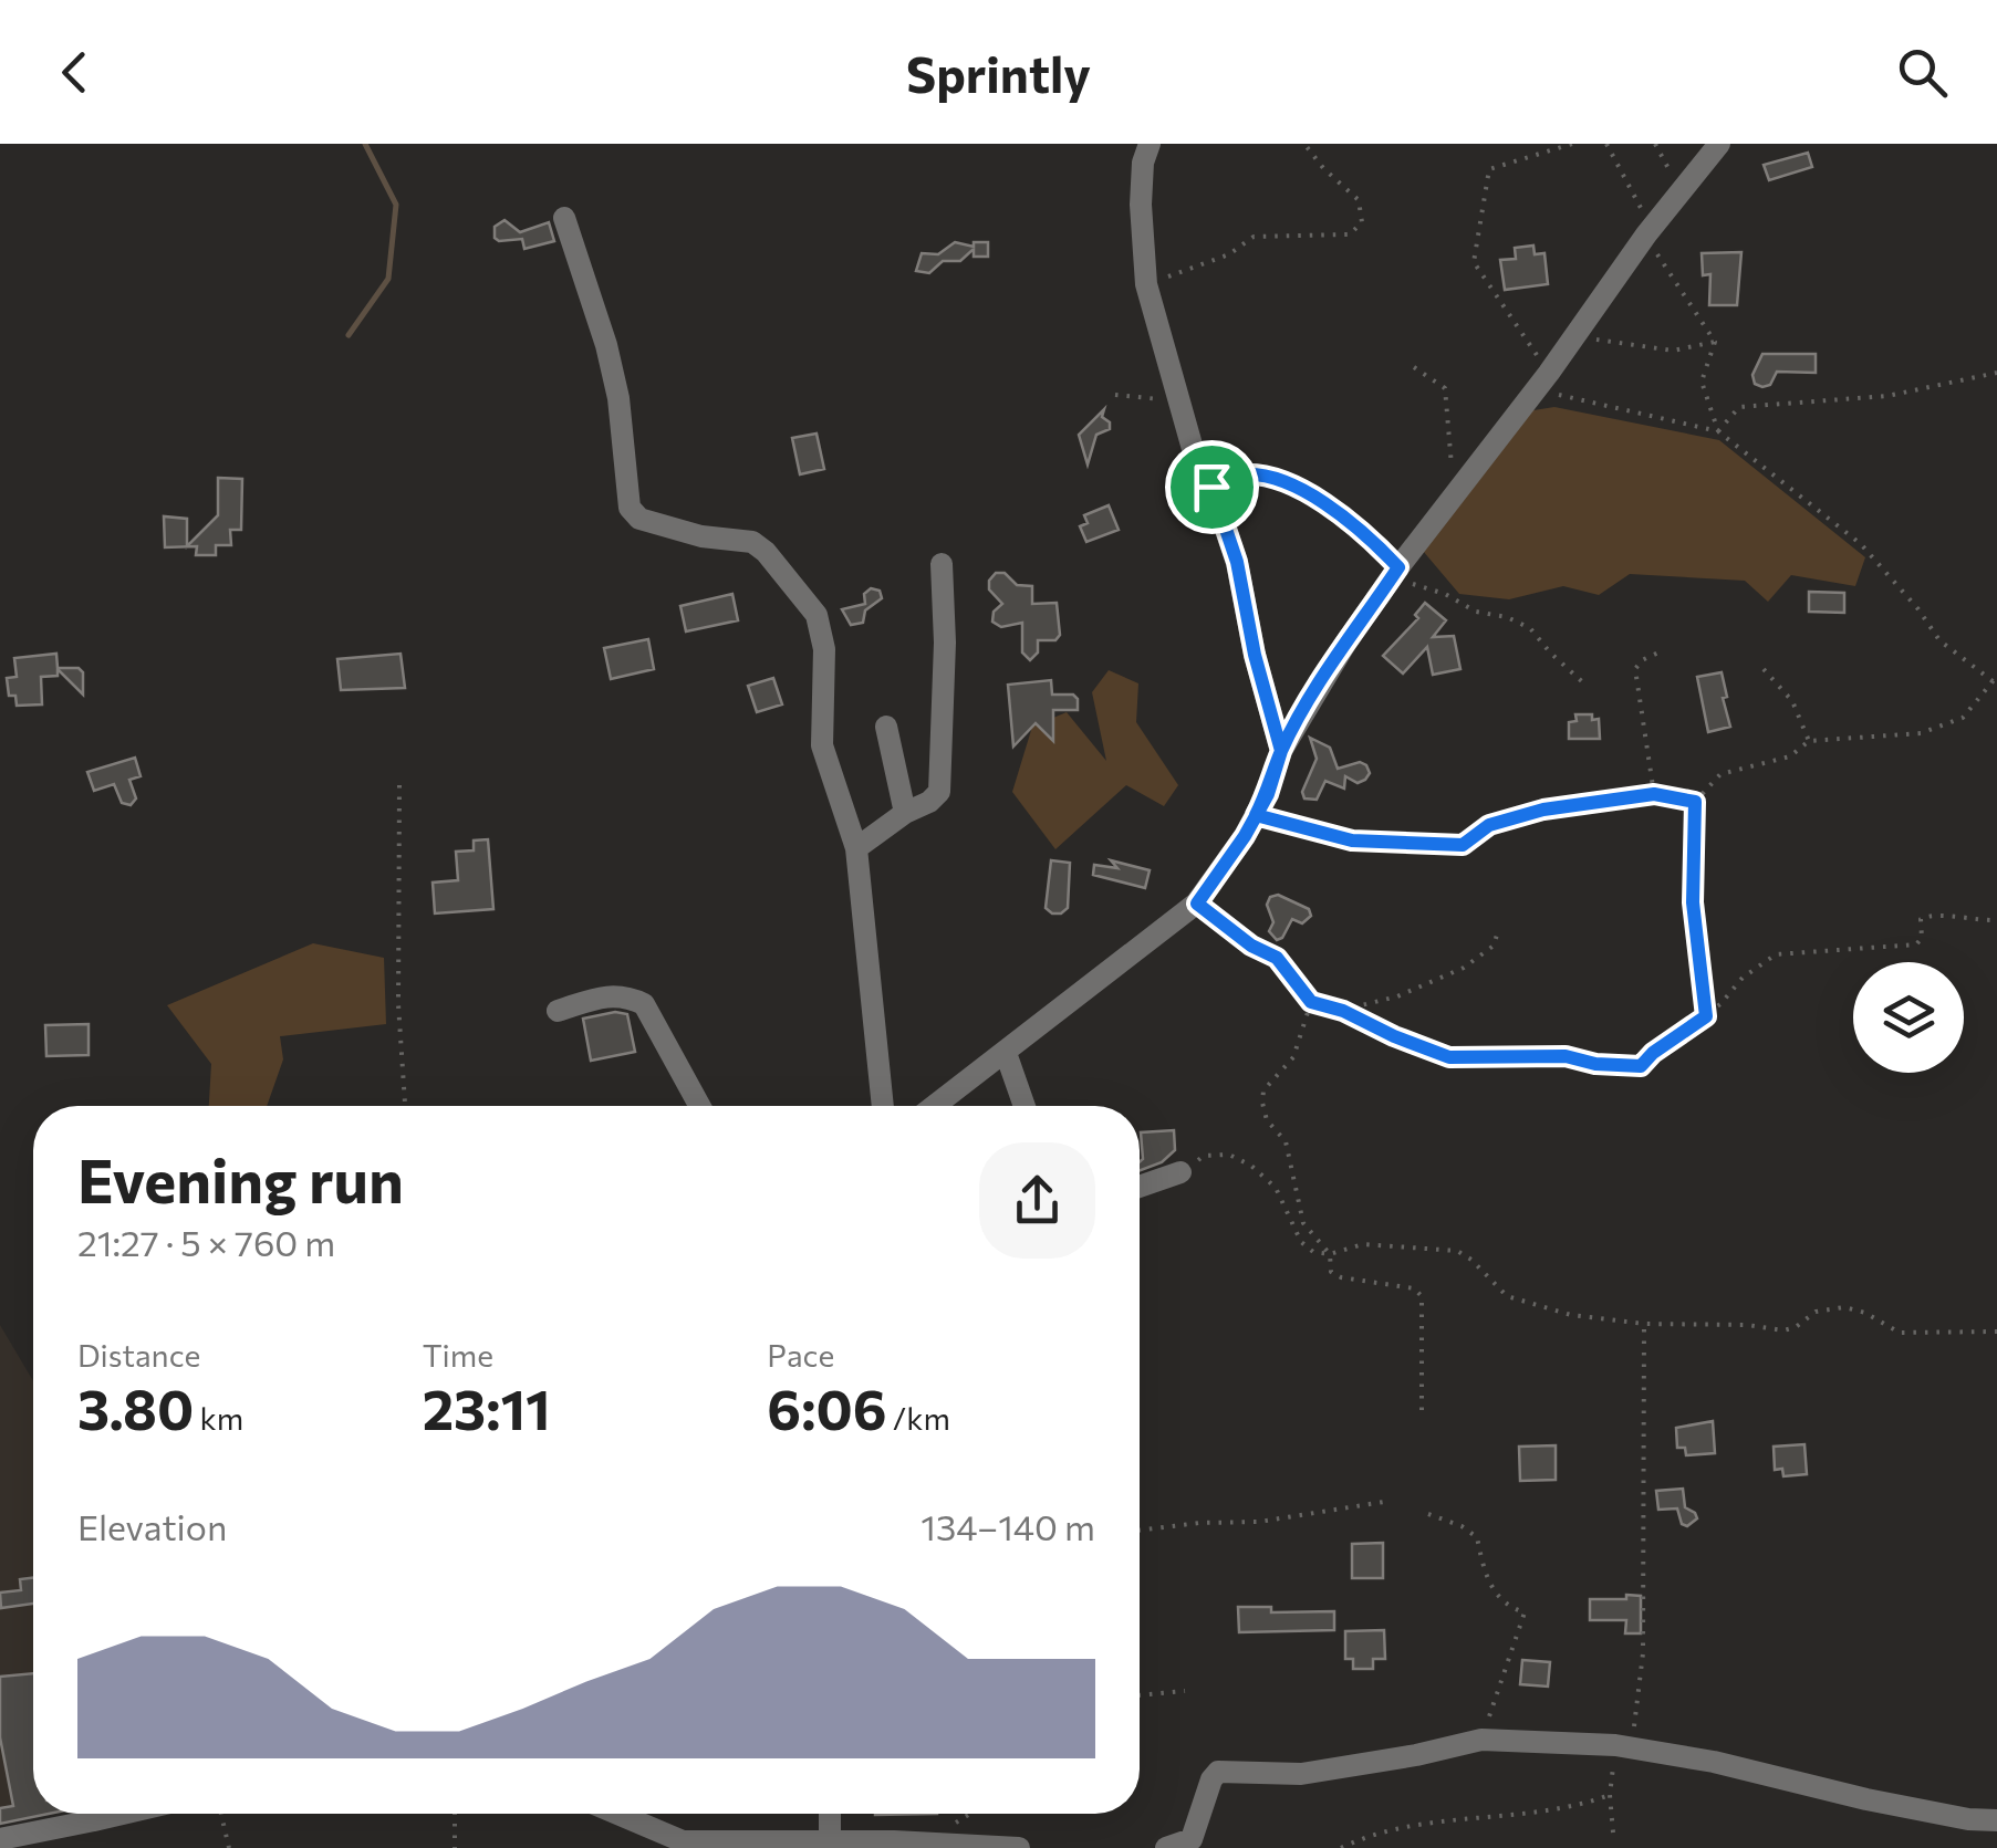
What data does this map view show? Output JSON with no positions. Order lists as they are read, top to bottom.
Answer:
{
  "page": {
    "header": "Sprintly",
    "heading": ["Evening run", "21:27 · 5 × 760 m"],
    "stats": [
      ["Distance", "3.80 km"],
      ["Time", "23:11"],
      ["Pace", "6:06 /km"]
    ],
    "chart": ["Elevation", "134–140 m"]
  }
}
